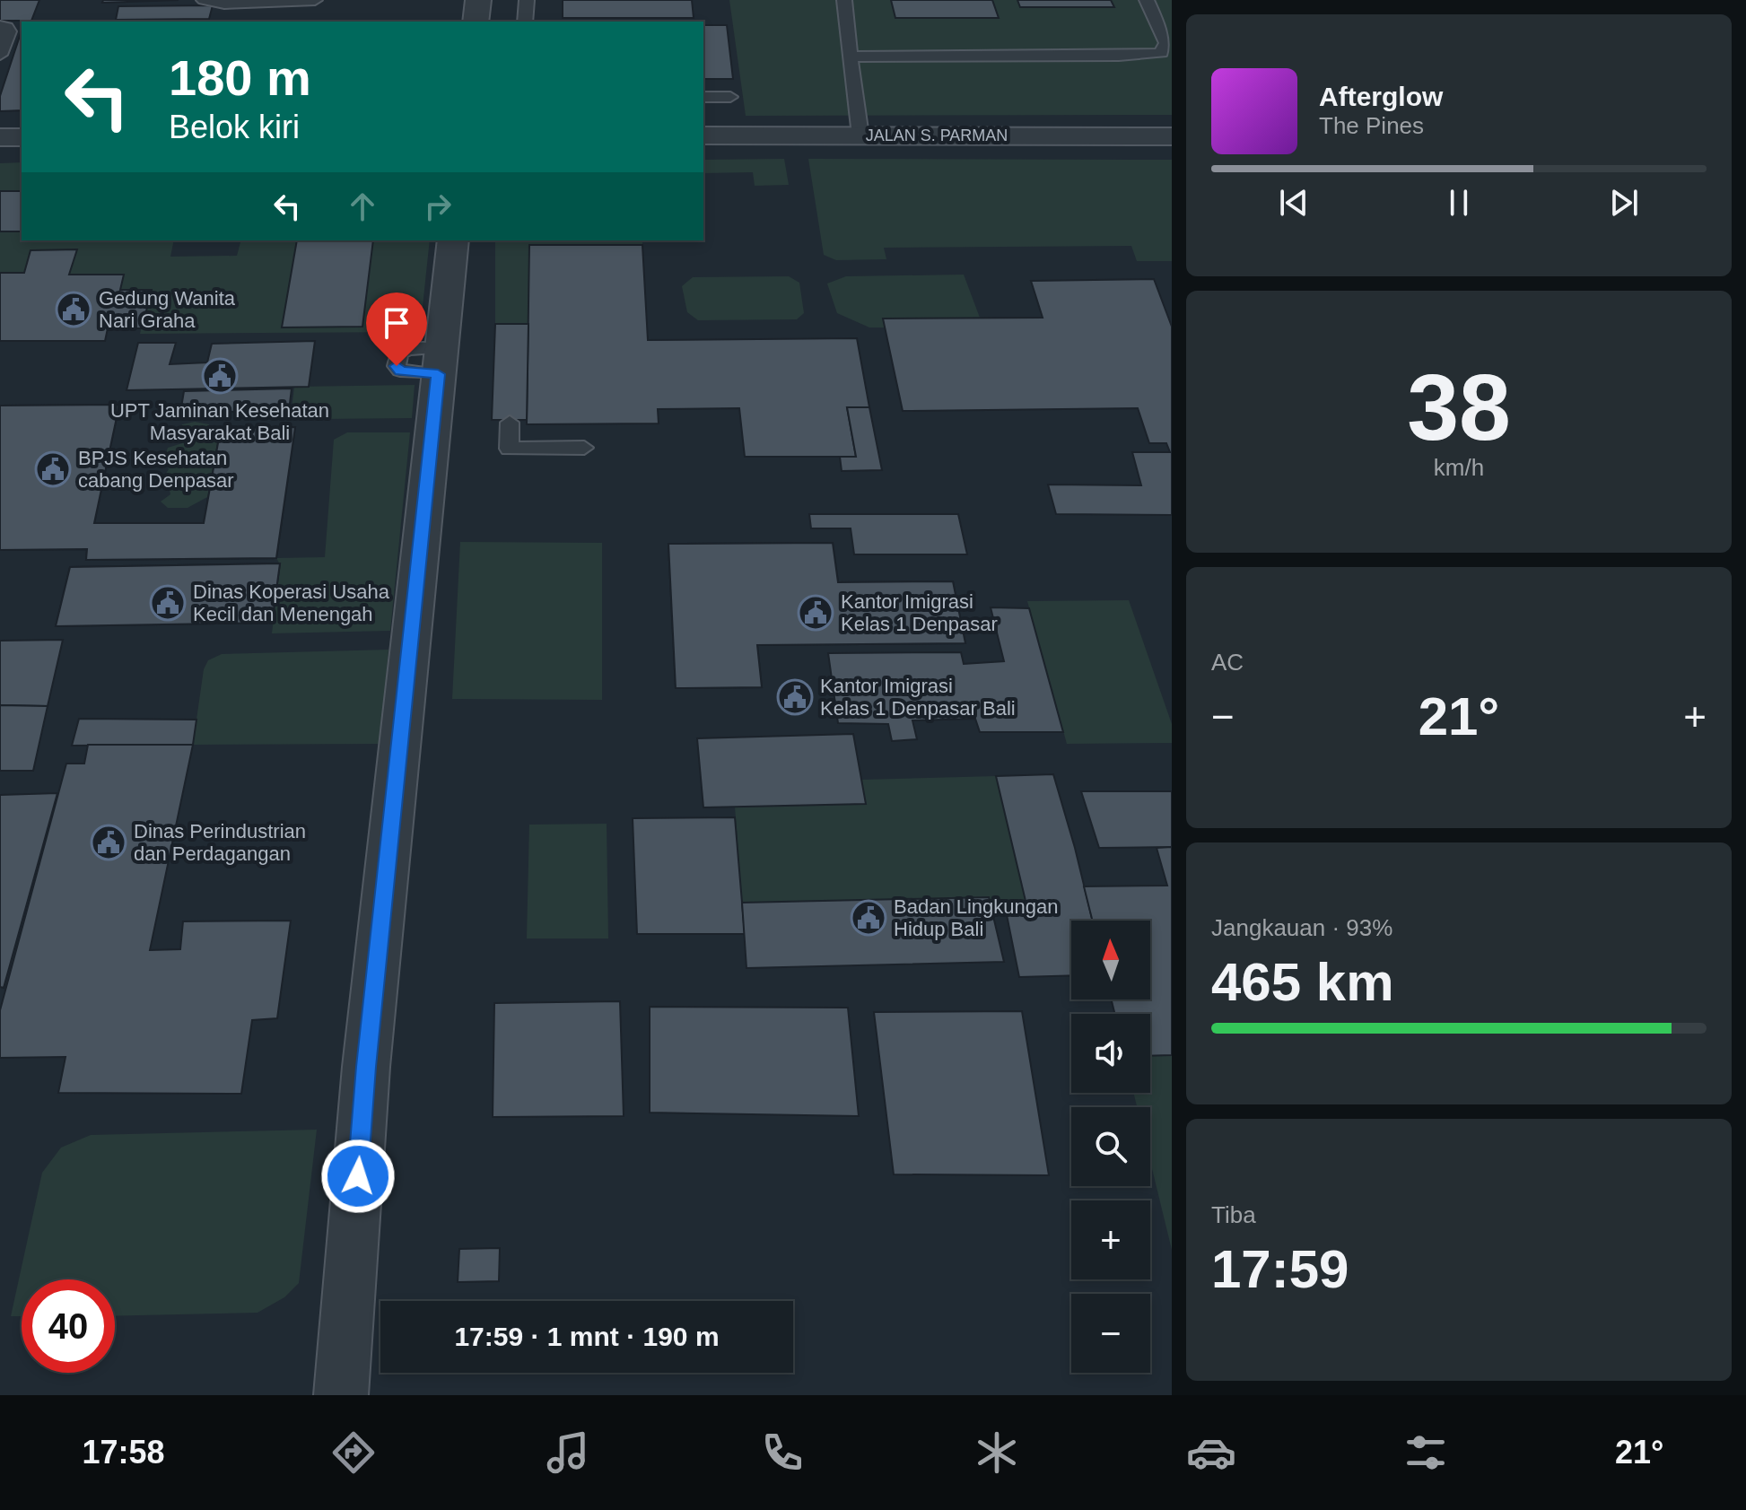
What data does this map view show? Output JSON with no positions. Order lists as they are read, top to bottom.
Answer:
{
  "streets": {
    "street": ["JALAN S. PARMAN"]
  },
  "places": {
    "public building": [
      "Gedung Wanita Nari Graha",
      "UPT Jaminan Kesehatan Masyarakat Bali",
      "BPJS Kesehatan cabang Denpasar",
      "Dinas Koperasi Usaha Kecil dan Menengah",
      "Kantor Imigrasi Kelas 1 Denpasar",
      "Kantor Imigrasi Kelas 1 Denpasar Bali",
      "Dinas Perindustrian dan Perdagangan",
      "Badan Lingkungan Hidup Bali"
    ]
  },
  "north": "top",
  "page": {
    "turn": ["180 m", "Belok kiri"],
    "song": ["Afterglow", "The Pines"],
    "tile": [
      ["38", "km/h"],
      "AC",
      ["Jangkauan · 93%", "465 km"],
      ["Tiba", "17:59"]
    ],
    "heat": ["−", "21°", "+"],
    "map_buttons": ["+", "−"],
    "limit": "40",
    "trip": "17:59 · 1 mnt · 190 m",
    "tabs": ["17:58", "21°"]
  }
}
